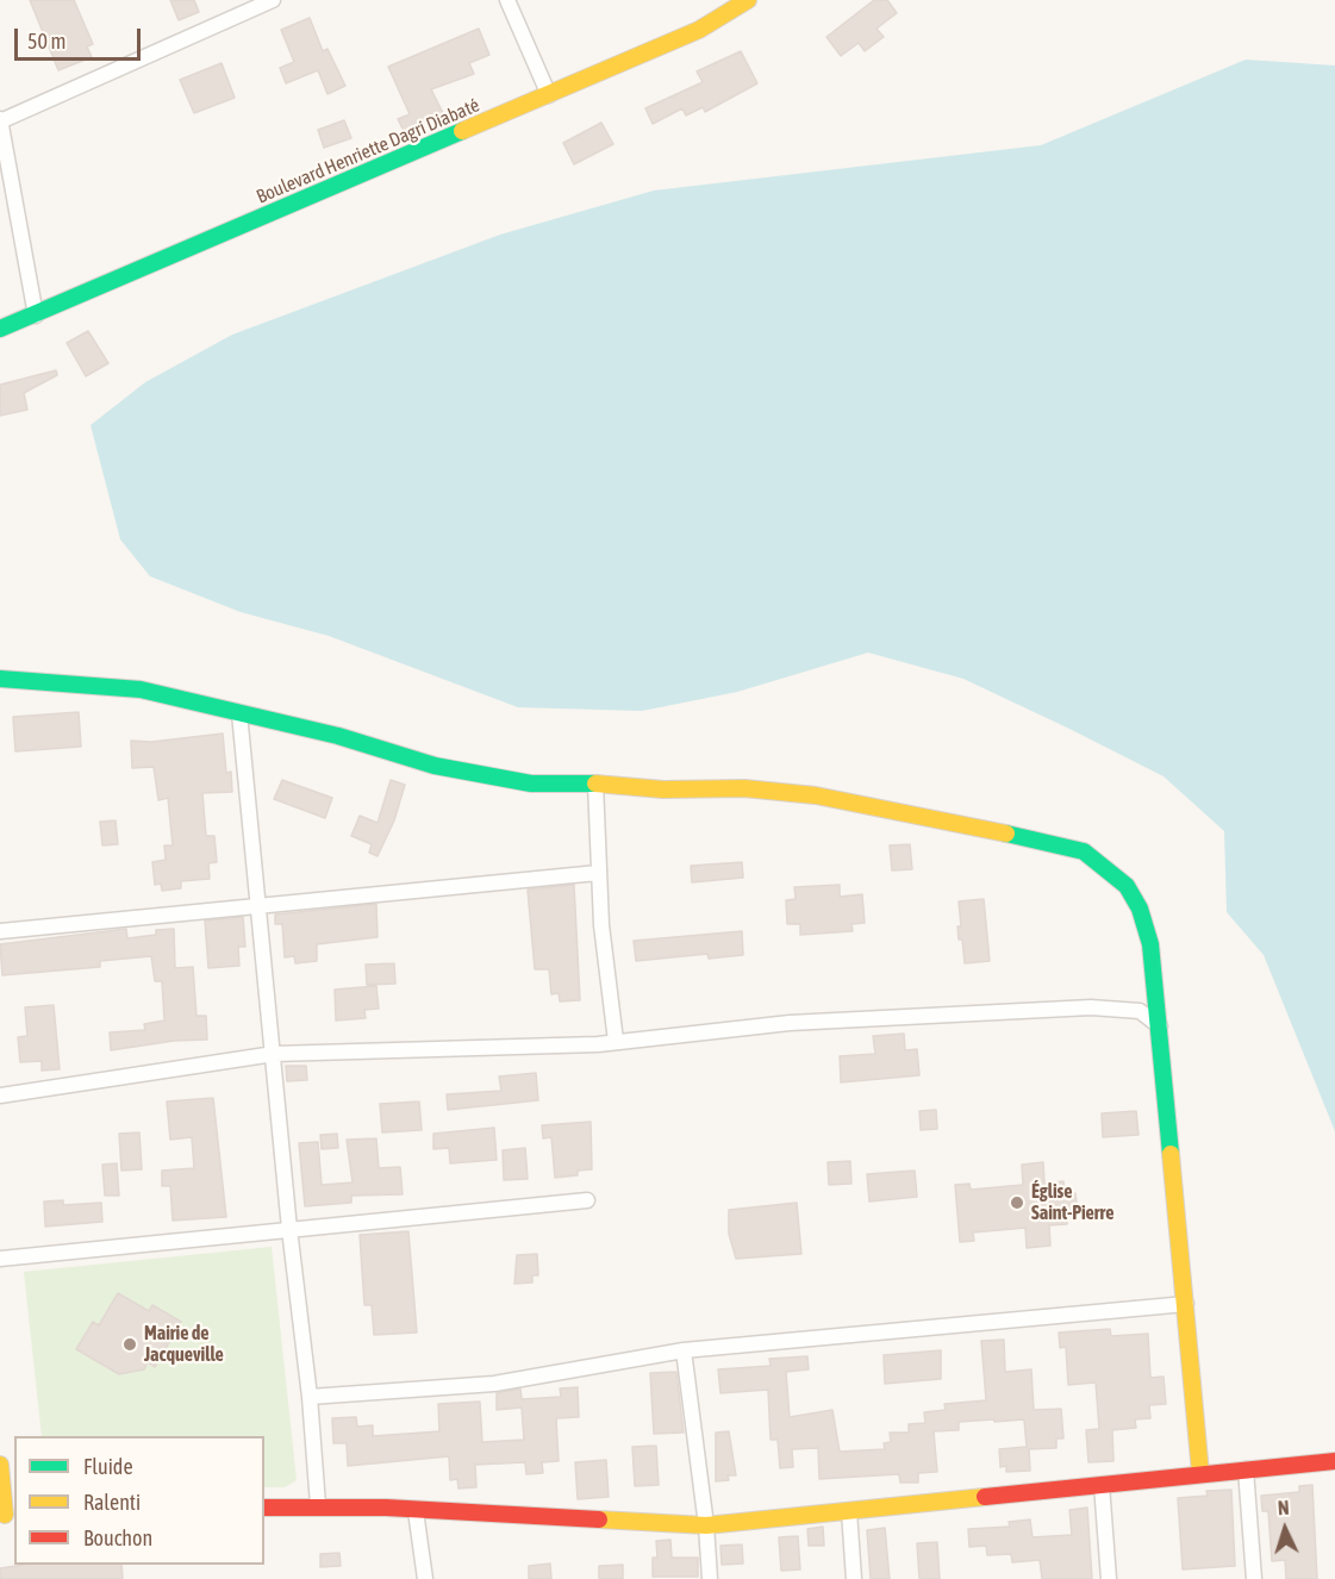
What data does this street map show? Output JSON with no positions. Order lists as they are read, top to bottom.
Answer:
{
  "streets": {
    "street": ["Boulevard Henriette Dagri Diabaté"]
  },
  "places": ["Église Saint-Pierre", "Mairie de Jacqueville"],
  "legend": ["Fluide", "Ralenti", "Bouchon"],
  "scale_bar": "50 m",
  "north": "top"
}
